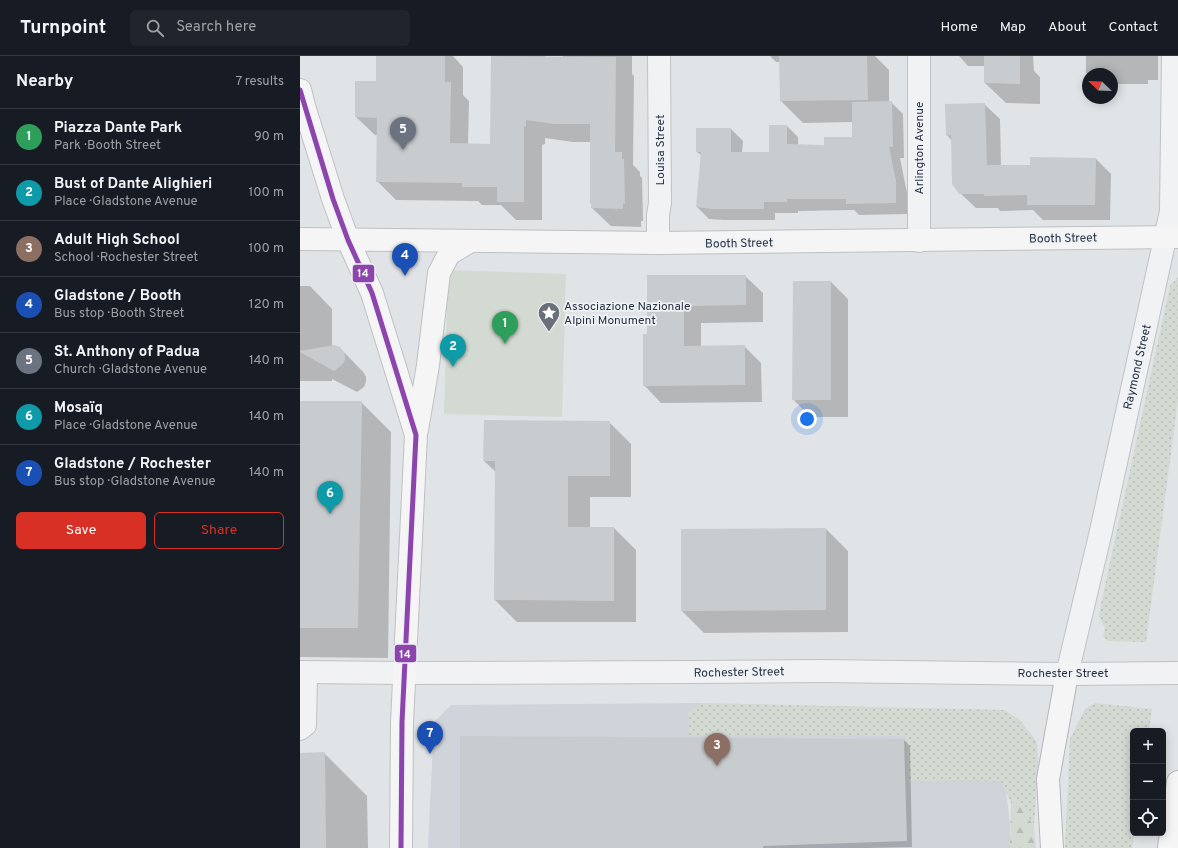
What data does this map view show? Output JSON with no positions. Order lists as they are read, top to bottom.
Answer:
{
  "streets": {
    "main road": ["Booth Street"],
    "street": [
      "Arlington Avenue",
      "Louisa Street",
      "Raymond Street",
      "Rochester Street"
    ]
  },
  "crossings": [
    ["Arlington Avenue", "Booth Street"],
    ["Louisa Street", "Booth Street"],
    ["Booth Street", "Raymond Street"],
    ["Raymond Street", "Rochester Street"]
  ],
  "places": {
    "place": ["Associazione Nazionale Alpini Monument"]
  },
  "lines": ["transit line 14"],
  "north": "top left",
  "page": {
    "header": "Turnpoint",
    "search": "Search here",
    "nav": [
      "Home",
      "Map",
      "About",
      "Contact"
    ],
    "heading": ["Nearby", "7 results"],
    "list": [
      {
        "mark": "1",
        "name": "Piazza Dante Park",
        "note": "Park · Booth Street",
        "value": "90 m"
      },
      {
        "mark": "2",
        "name": "Bust of Dante Alighieri",
        "note": "Place · Gladstone Avenue",
        "value": "100 m"
      },
      {
        "mark": "3",
        "name": "Adult High School",
        "note": "School · Rochester Street",
        "value": "100 m"
      },
      {
        "mark": "4",
        "name": "Gladstone / Booth",
        "note": "Bus stop · Booth Street",
        "value": "120 m"
      },
      {
        "mark": "5",
        "name": "St. Anthony of Padua",
        "note": "Church · Gladstone Avenue",
        "value": "140 m"
      },
      {
        "mark": "6",
        "name": "Mosaïq",
        "note": "Place · Gladstone Avenue",
        "value": "140 m"
      },
      {
        "mark": "7",
        "name": "Gladstone / Rochester",
        "note": "Bus stop · Gladstone Avenue",
        "value": "140 m"
      }
    ],
    "pins": [
      "5",
      "4",
      "1",
      "2",
      "6",
      "7",
      "3"
    ],
    "buttons": ["Save", "Share"],
    "map_buttons": ["+", "−"]
  }
}
